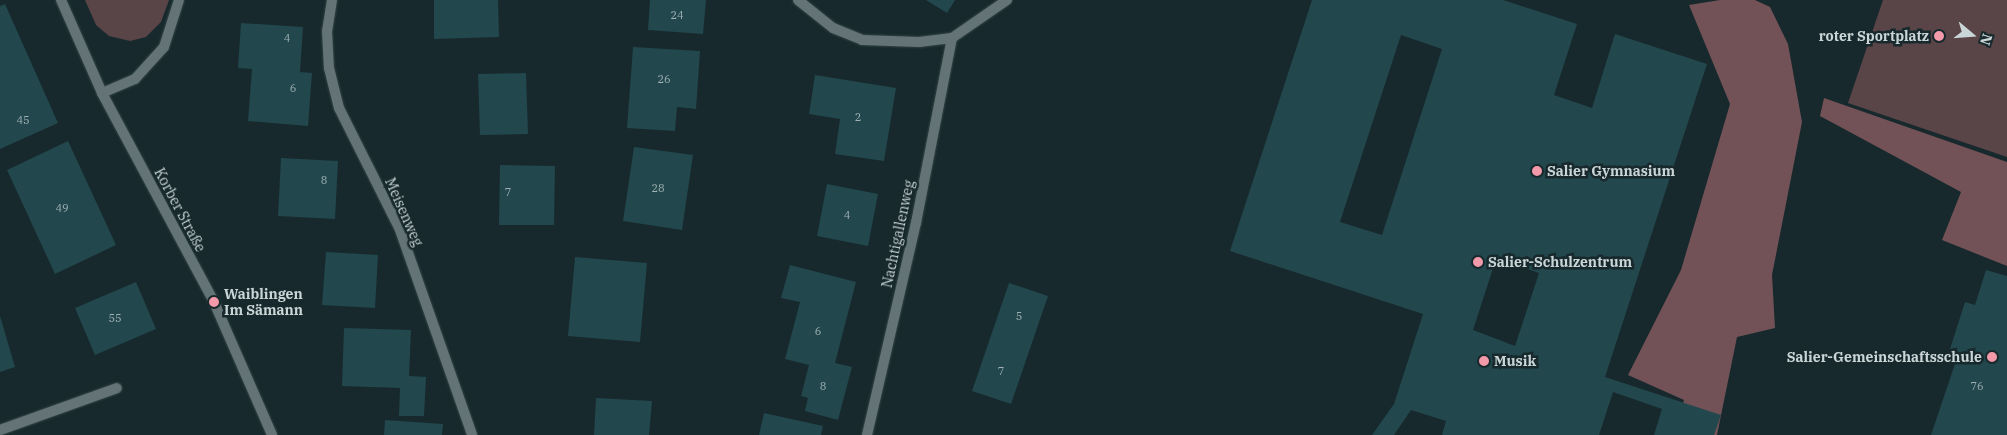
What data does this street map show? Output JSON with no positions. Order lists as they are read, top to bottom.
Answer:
{
  "streets": {
    "street": ["Korber Straße", "Meisenweg", "Nachtigallenweg"]
  },
  "places": [
    "roter Sportplatz",
    "Salier Gymnasium",
    "Salier-Schulzentrum",
    "Waiblingen Im Sämann",
    "Salier-Gemeinschaftsschule",
    "Musik"
  ],
  "house_numbers": [
    "24",
    "4",
    "26",
    "6",
    "2",
    "45",
    "8",
    "28",
    "7",
    "49",
    "4",
    "5",
    "55",
    "6",
    "7",
    "8",
    "76"
  ],
  "north": "right"
}
